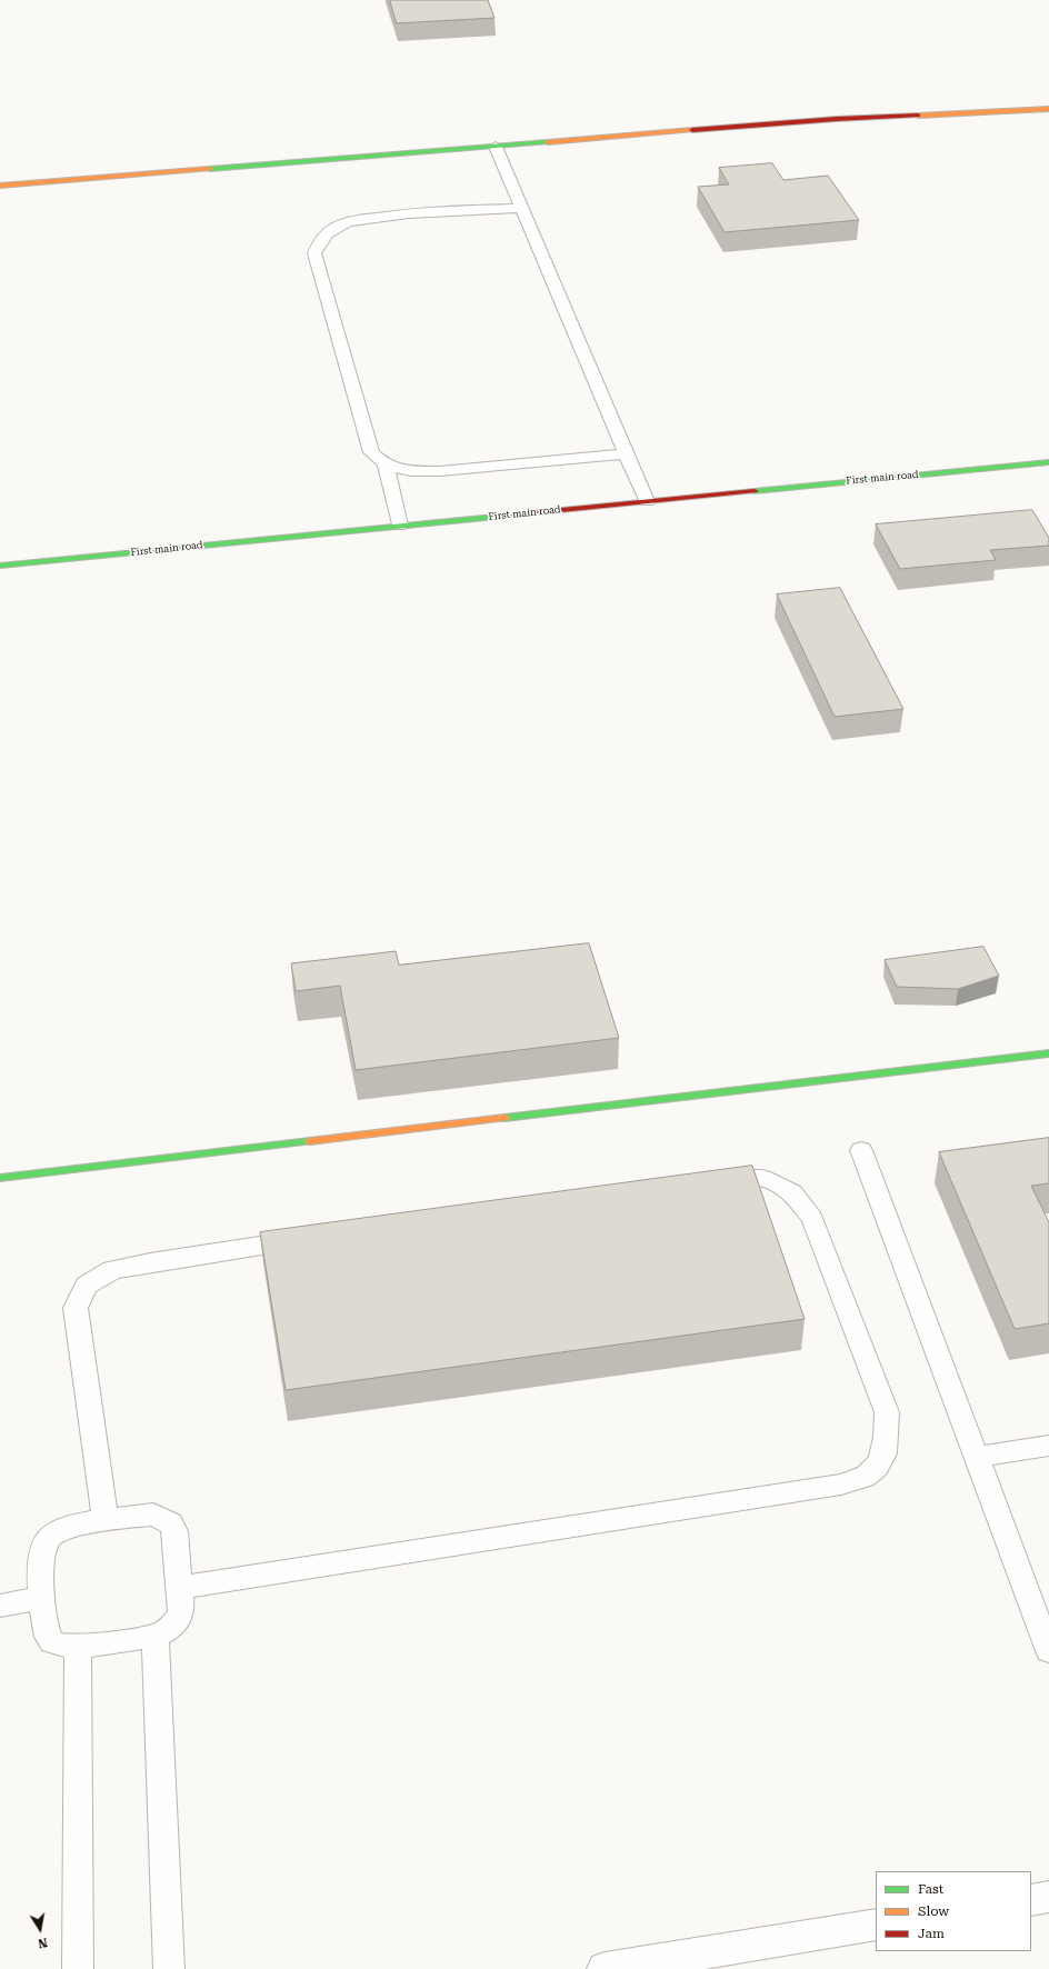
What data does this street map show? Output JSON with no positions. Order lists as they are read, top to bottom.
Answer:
{
  "streets": {
    "street": ["First main road"]
  },
  "legend": ["Fast", "Slow", "Jam"],
  "north": "bottom"
}
